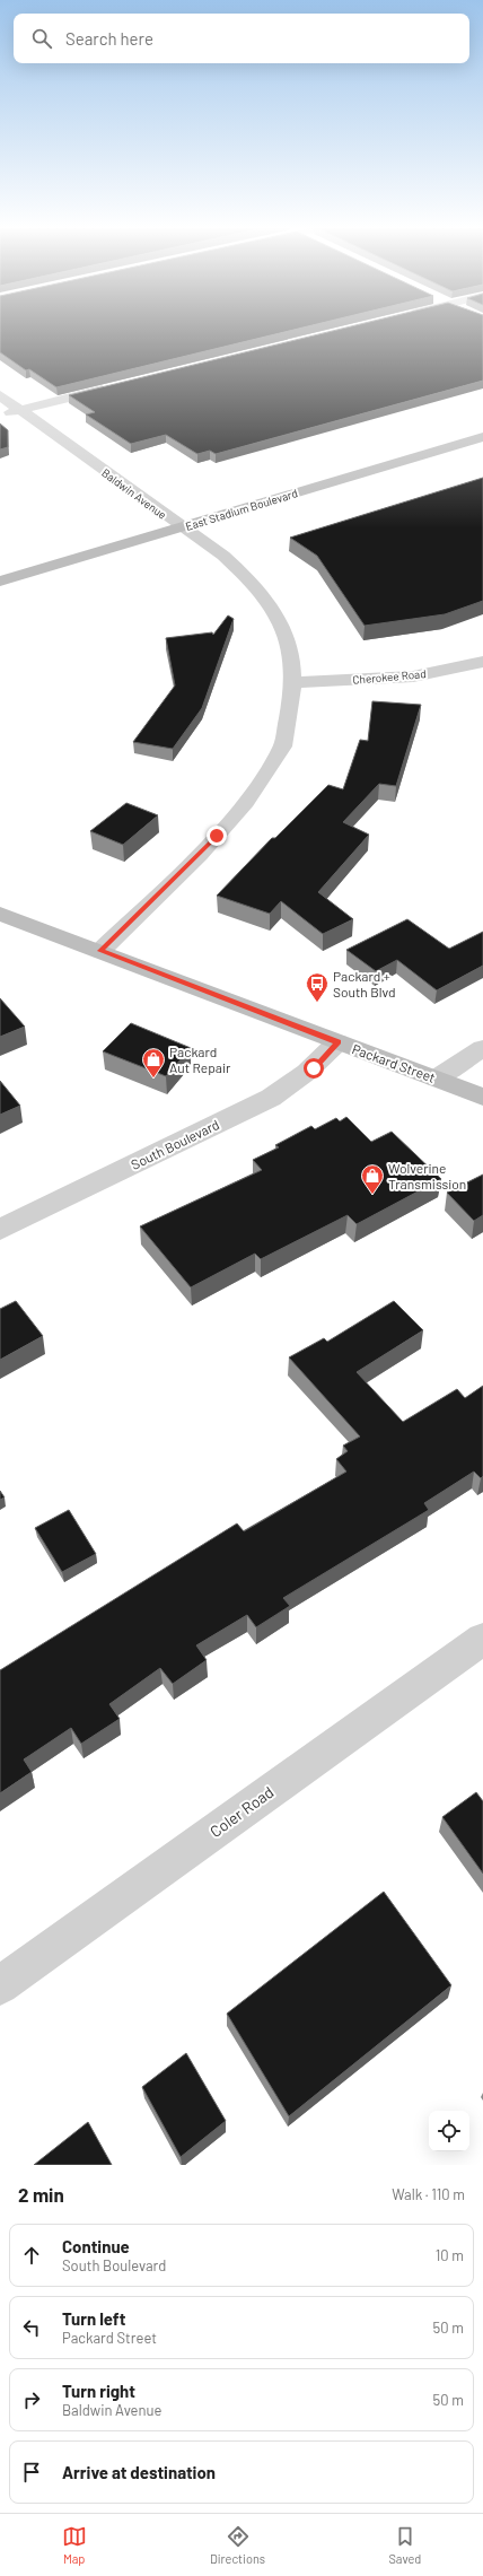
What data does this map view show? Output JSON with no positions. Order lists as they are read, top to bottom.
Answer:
{
  "streets": {
    "main road": ["East Stadium Boulevard", "Packard Street"],
    "street": [
      "Baldwin Avenue",
      "Cherokee Road",
      "South Boulevard",
      "Coler Road"
    ]
  },
  "crossings": [
    ["Baldwin Avenue", "East Stadium Boulevard"],
    ["Baldwin Avenue", "Cherokee Road"],
    ["Baldwin Avenue", "Packard Street"],
    ["Packard Street", "South Boulevard"]
  ],
  "places": {
    "bus stop": ["Packard + South Blvd"],
    "shop": ["Packard Aut Repair", "Wolverine Transmission"]
  },
  "page": {
    "search": "Search here",
    "heading": ["2 min", "Walk · 110 m"],
    "list": [
      ["Continue", "South Boulevard", "10 m"],
      ["Turn left", "Packard Street", "50 m"],
      ["Turn right", "Baldwin Avenue", "50 m"],
      "Arrive at destination"
    ],
    "nav": ["Map", "Directions", "Saved"]
  }
}
